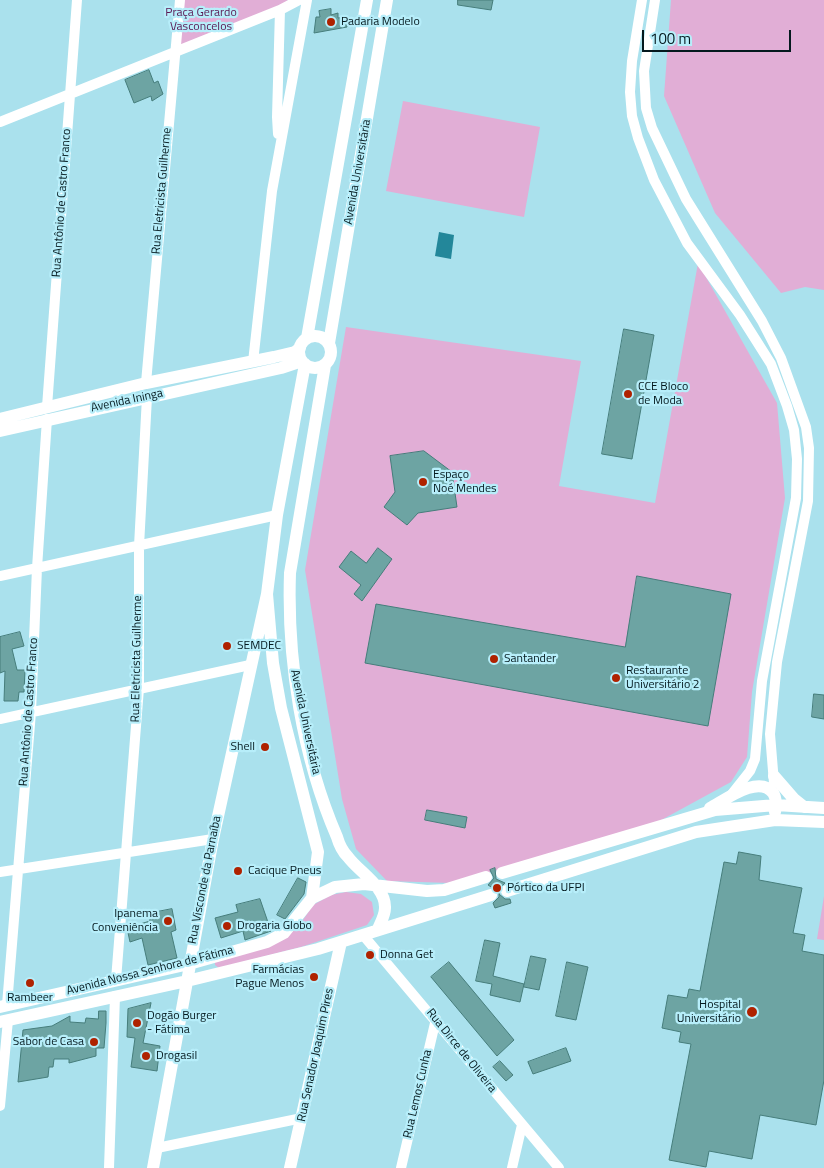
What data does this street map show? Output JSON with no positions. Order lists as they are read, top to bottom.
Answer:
{
  "streets": {
    "main road": [
      "Avenida Universitária",
      "Avenida Ininga",
      "Rua Visconde da Parnaíba",
      "Avenida Nossa Senhora de Fátima",
      "Rua Senador Joaquim Pires"
    ],
    "street": [
      "Rua Eletricista Guilherme",
      "Rua Antônio de Castro Franco",
      "Rua Dirce de Oliveira",
      "Rua Lemos Cunha"
    ]
  },
  "crossings": [
    ["Avenida Universitária", "Rua Visconde da Parnaíba"],
    ["Avenida Universitária", "Avenida Nossa Senhora de Fátima"],
    ["Rua Eletricista Guilherme", "Avenida Ininga"],
    ["Rua Eletricista Guilherme", "Avenida Nossa Senhora de Fátima"],
    ["Rua Antônio de Castro Franco", "Avenida Ininga"],
    ["Rua Antônio de Castro Franco", "Avenida Nossa Senhora de Fátima"],
    ["Rua Visconde da Parnaíba", "Avenida Nossa Senhora de Fátima"],
    ["Avenida Nossa Senhora de Fátima", "Rua Dirce de Oliveira"],
    ["Avenida Nossa Senhora de Fátima", "Rua Senador Joaquim Pires"],
    ["Rua Dirce de Oliveira", "Rua Lemos Cunha"]
  ],
  "parks": ["Praça Gerardo Vasconcelos"],
  "places": [
    "Padaria Modelo",
    "CCE Bloco de Moda",
    "Espaço Noé Mendes",
    "SEMDEC",
    "Santander",
    "Restaurante Universitário 2",
    "Shell",
    "Cacique Pneus",
    "Pórtico da UFPI",
    "Ipanema Conveniência",
    "Drogaria Globo",
    "Donna Get",
    "Farmácias Pague Menos",
    "Rambeer",
    "Hospital Universitário",
    "Dogão Burger - Fátima",
    "Sabor de Casa",
    "Drogasil"
  ],
  "scale_bar": "100 m"
}
